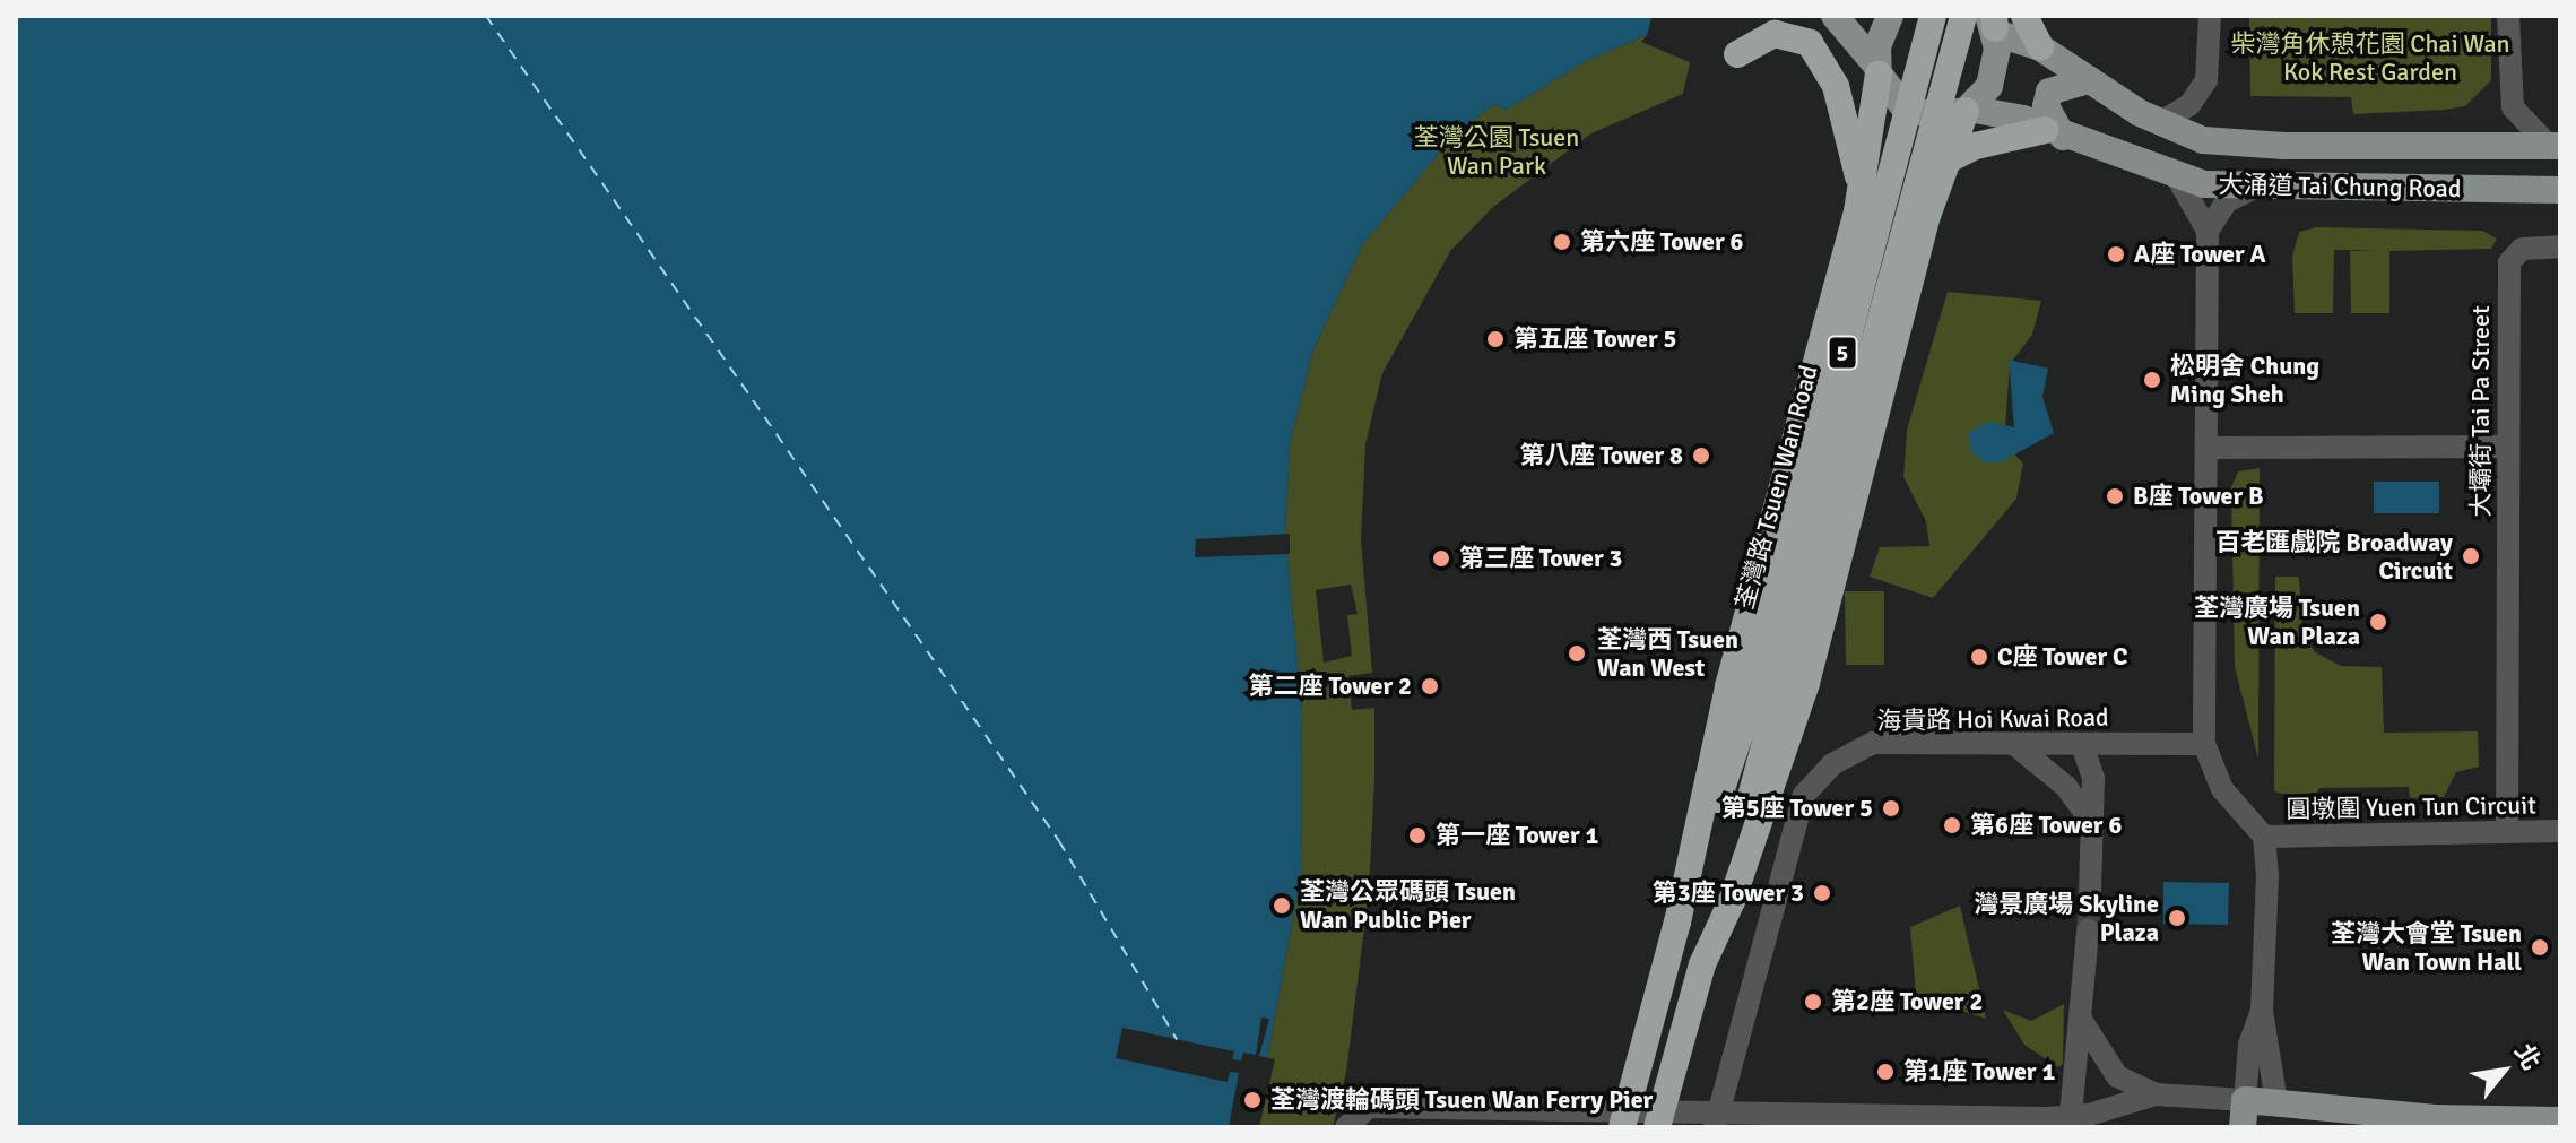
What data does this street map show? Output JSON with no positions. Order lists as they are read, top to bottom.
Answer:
{
  "streets": {
    "highway": ["5", "荃灣路 Tsuen Wan Road"],
    "main road": ["大涌道 Tai Chung Road"],
    "street": ["大壩街 Tai Pa Street", "海貴路 Hoi Kwai Road", "圓墩圍 Yuen Tun Circuit"]
  },
  "crossings": [
    ["大壩街 Tai Pa Street", "圓墩圍 Yuen Tun Circuit"]
  ],
  "parks": ["柴灣角休憩花園 Chai Wan Kok Rest Garden", "荃灣公園 Tsuen Wan Park"],
  "places": [
    "第六座 Tower 6",
    "A座 Tower A",
    "第五座 Tower 5",
    "松明舍 Chung Ming Sheh",
    "第八座 Tower 8",
    "B座 Tower B",
    "百老匯戲院 Broadway Circuit",
    "第三座 Tower 3",
    "荃灣廣場 Tsuen Wan Plaza",
    "荃灣西 Tsuen Wan West",
    "C座 Tower C",
    "第二座 Tower 2",
    "第5座 Tower 5",
    "第6座 Tower 6",
    "第一座 Tower 1",
    "第3座 Tower 3",
    "荃灣公眾碼頭 Tsuen Wan Public Pier",
    "灣景廣場 Skyline Plaza",
    "荃灣大會堂 Tsuen Wan Town Hall",
    "第2座 Tower 2",
    "第1座 Tower 1",
    "荃灣渡輪碼頭 Tsuen Wan Ferry Pier"
  ],
  "north": "top right"
}
